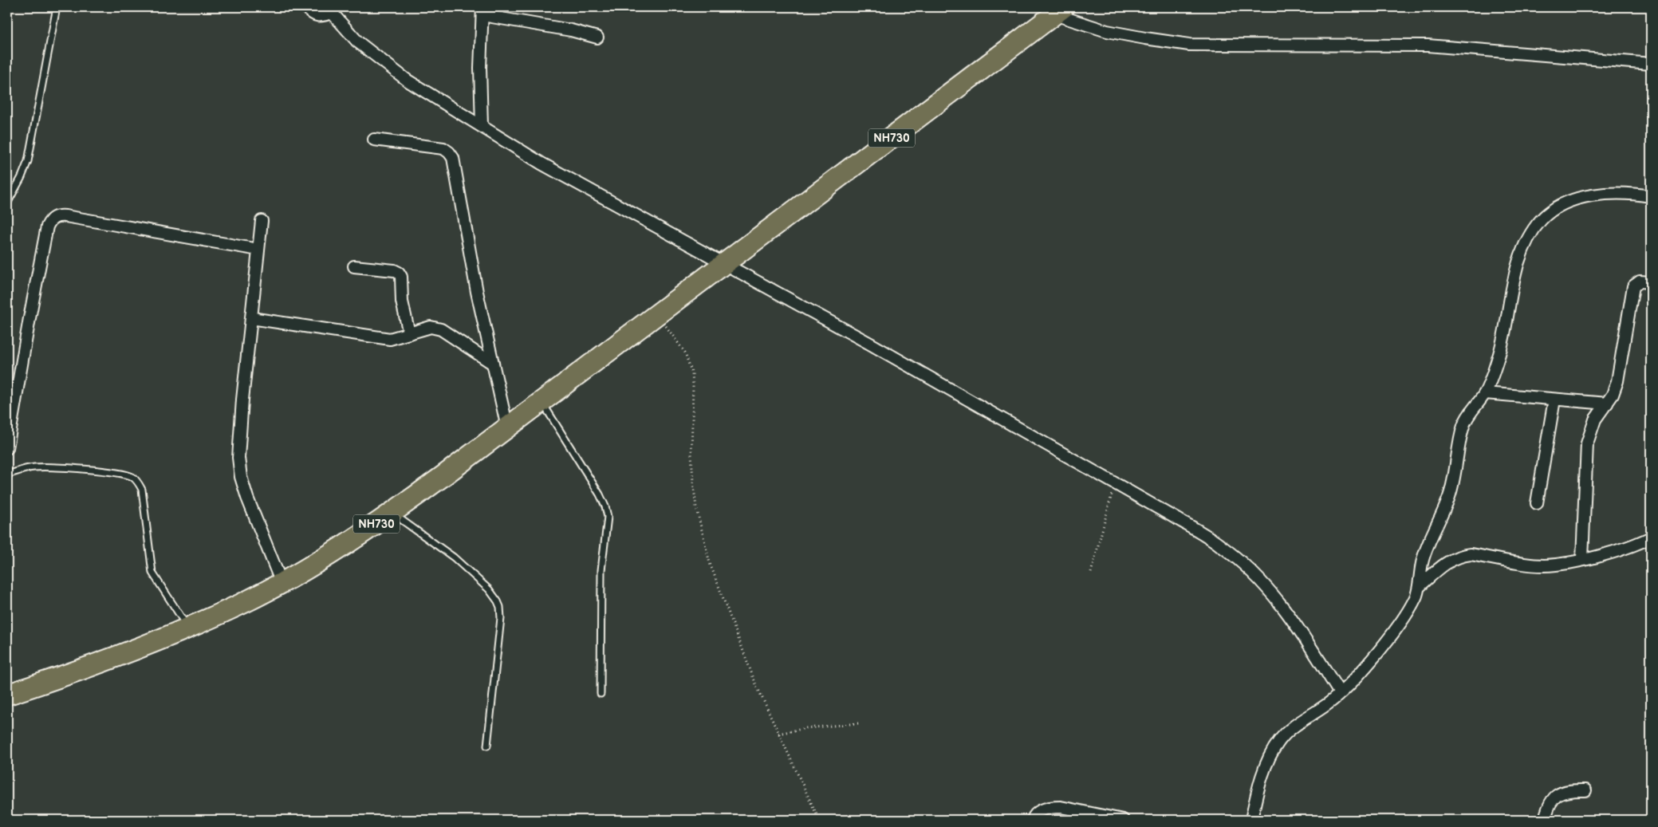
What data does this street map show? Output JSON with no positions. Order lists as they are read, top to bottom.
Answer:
{
  "streets": {
    "highway": ["NH730"]
  }
}
